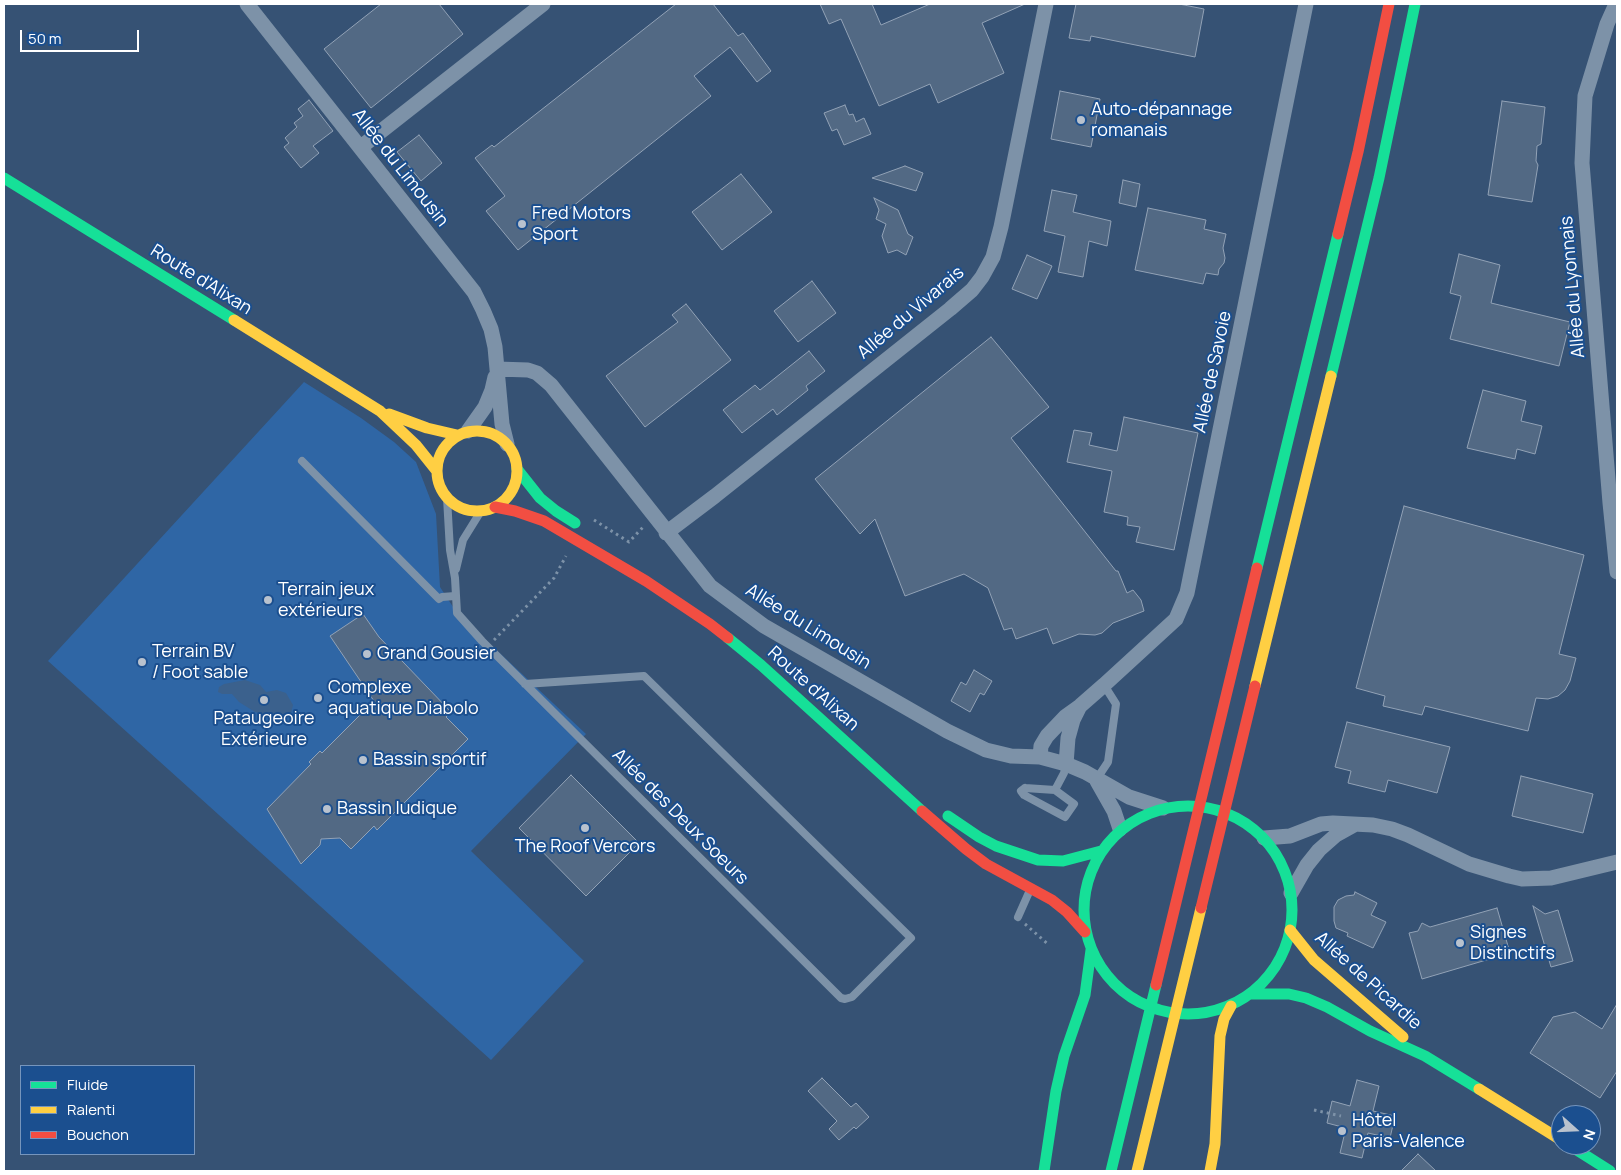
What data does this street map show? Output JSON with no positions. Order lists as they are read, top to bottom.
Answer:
{
  "streets": {
    "main road": ["Route d'Alixan", "Allée de Picardie"],
    "street": [
      "Allée du Limousin",
      "Allée du Lyonnais",
      "Allée du Vivarais",
      "Allée de Savoie"
    ],
    "lane": ["Allée des Deux Soeurs"]
  },
  "crossings": [
    ["Allée du Limousin", "Route d'Alixan"],
    ["Allée du Limousin", "Allée du Vivarais"],
    ["Allée du Limousin", "Allée de Savoie"],
    ["Allée du Limousin", "Allée des Deux Soeurs"],
    ["Route d'Alixan", "Allée des Deux Soeurs"]
  ],
  "places": [
    "Auto-dépannage romanais",
    "Fred Motors Sport",
    "Terrain jeux extérieurs",
    "Grand Gousier",
    "Terrain BV / Foot sable",
    "Complexe aquatique Diabolo",
    "Pataugeoire Extérieure",
    "Bassin sportif",
    "Bassin ludique",
    "The Roof Vercors",
    "Signes Distinctifs",
    "Hôtel Paris-Valence"
  ],
  "legend": ["Fluide", "Ralenti", "Bouchon"],
  "scale_bar": "50 m",
  "north": "right"
}
